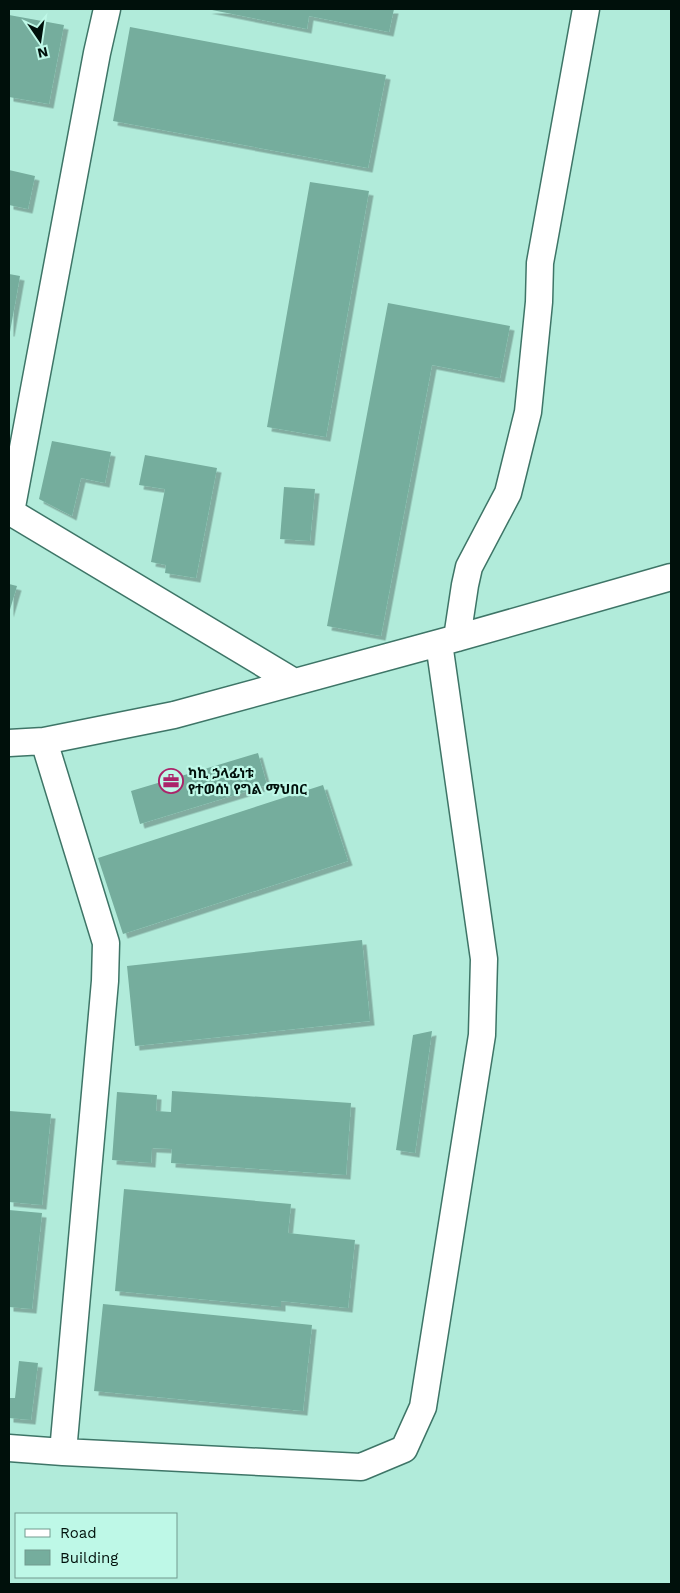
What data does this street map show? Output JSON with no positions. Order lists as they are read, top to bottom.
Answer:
{
  "places": {
    "office": ["ካኪ ኃላፊነቱ የተወሰነ የግል ማህበር"]
  },
  "legend": ["Road", "Building"],
  "north": "bottom"
}
